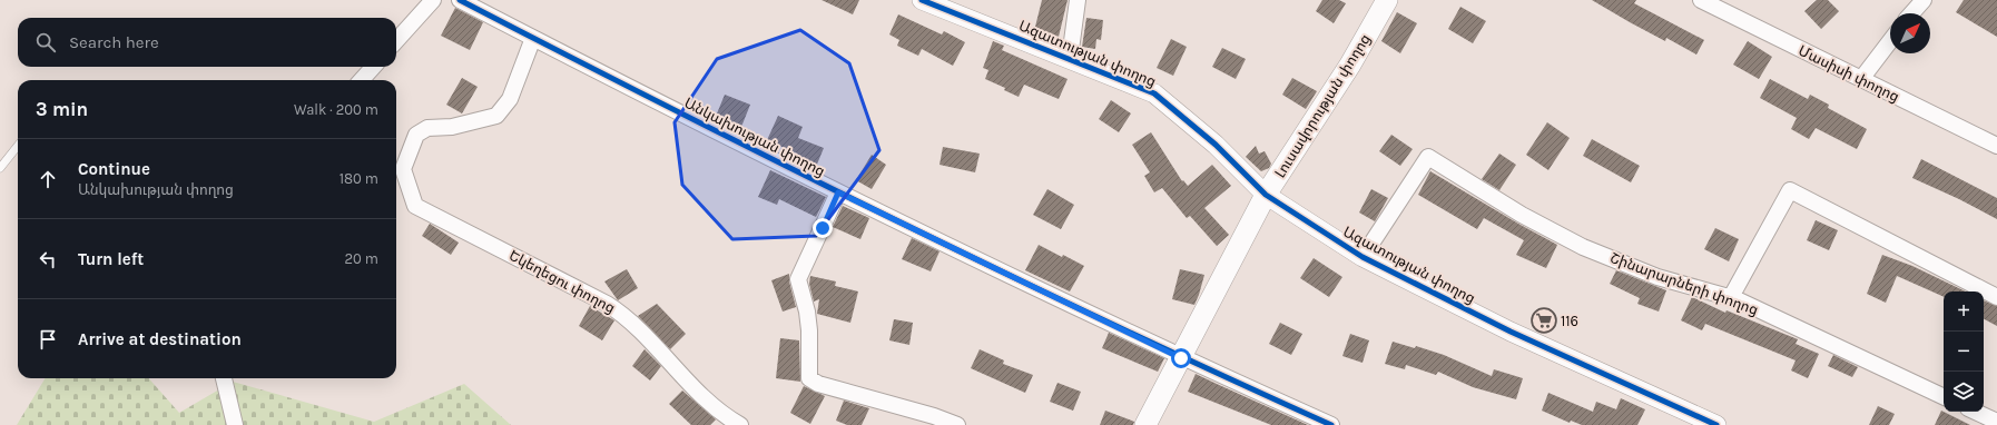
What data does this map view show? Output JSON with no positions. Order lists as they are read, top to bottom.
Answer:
{
  "streets": {
    "main road": ["Լուսավորության փողոց"],
    "street": [
      "Ազատության փողոց",
      "Մասիսի փողոց",
      "Անկախության փողոց",
      "Եկեղեցու փողոց",
      "Շինարարների փողոց"
    ]
  },
  "crossings": [
    ["Ազատության փողոց", "Լուսավորության փողոց"],
    ["Ազատության փողոց", "Շինարարների փողոց"],
    ["Լուսավորության փողոց", "Անկախության փողոց"],
    ["Անկախության փողոց", "Եկեղեցու փողոց"]
  ],
  "places": {
    "supermarket": ["116"]
  },
  "north": "top right",
  "page": {
    "search": "Search here",
    "heading": ["3 min", "Walk · 200 m"],
    "list": [
      ["Continue", "Անկախության փողոց", "180 m"],
      ["Turn left", "20 m"],
      "Arrive at destination"
    ],
    "map_buttons": ["+", "−"]
  }
}
